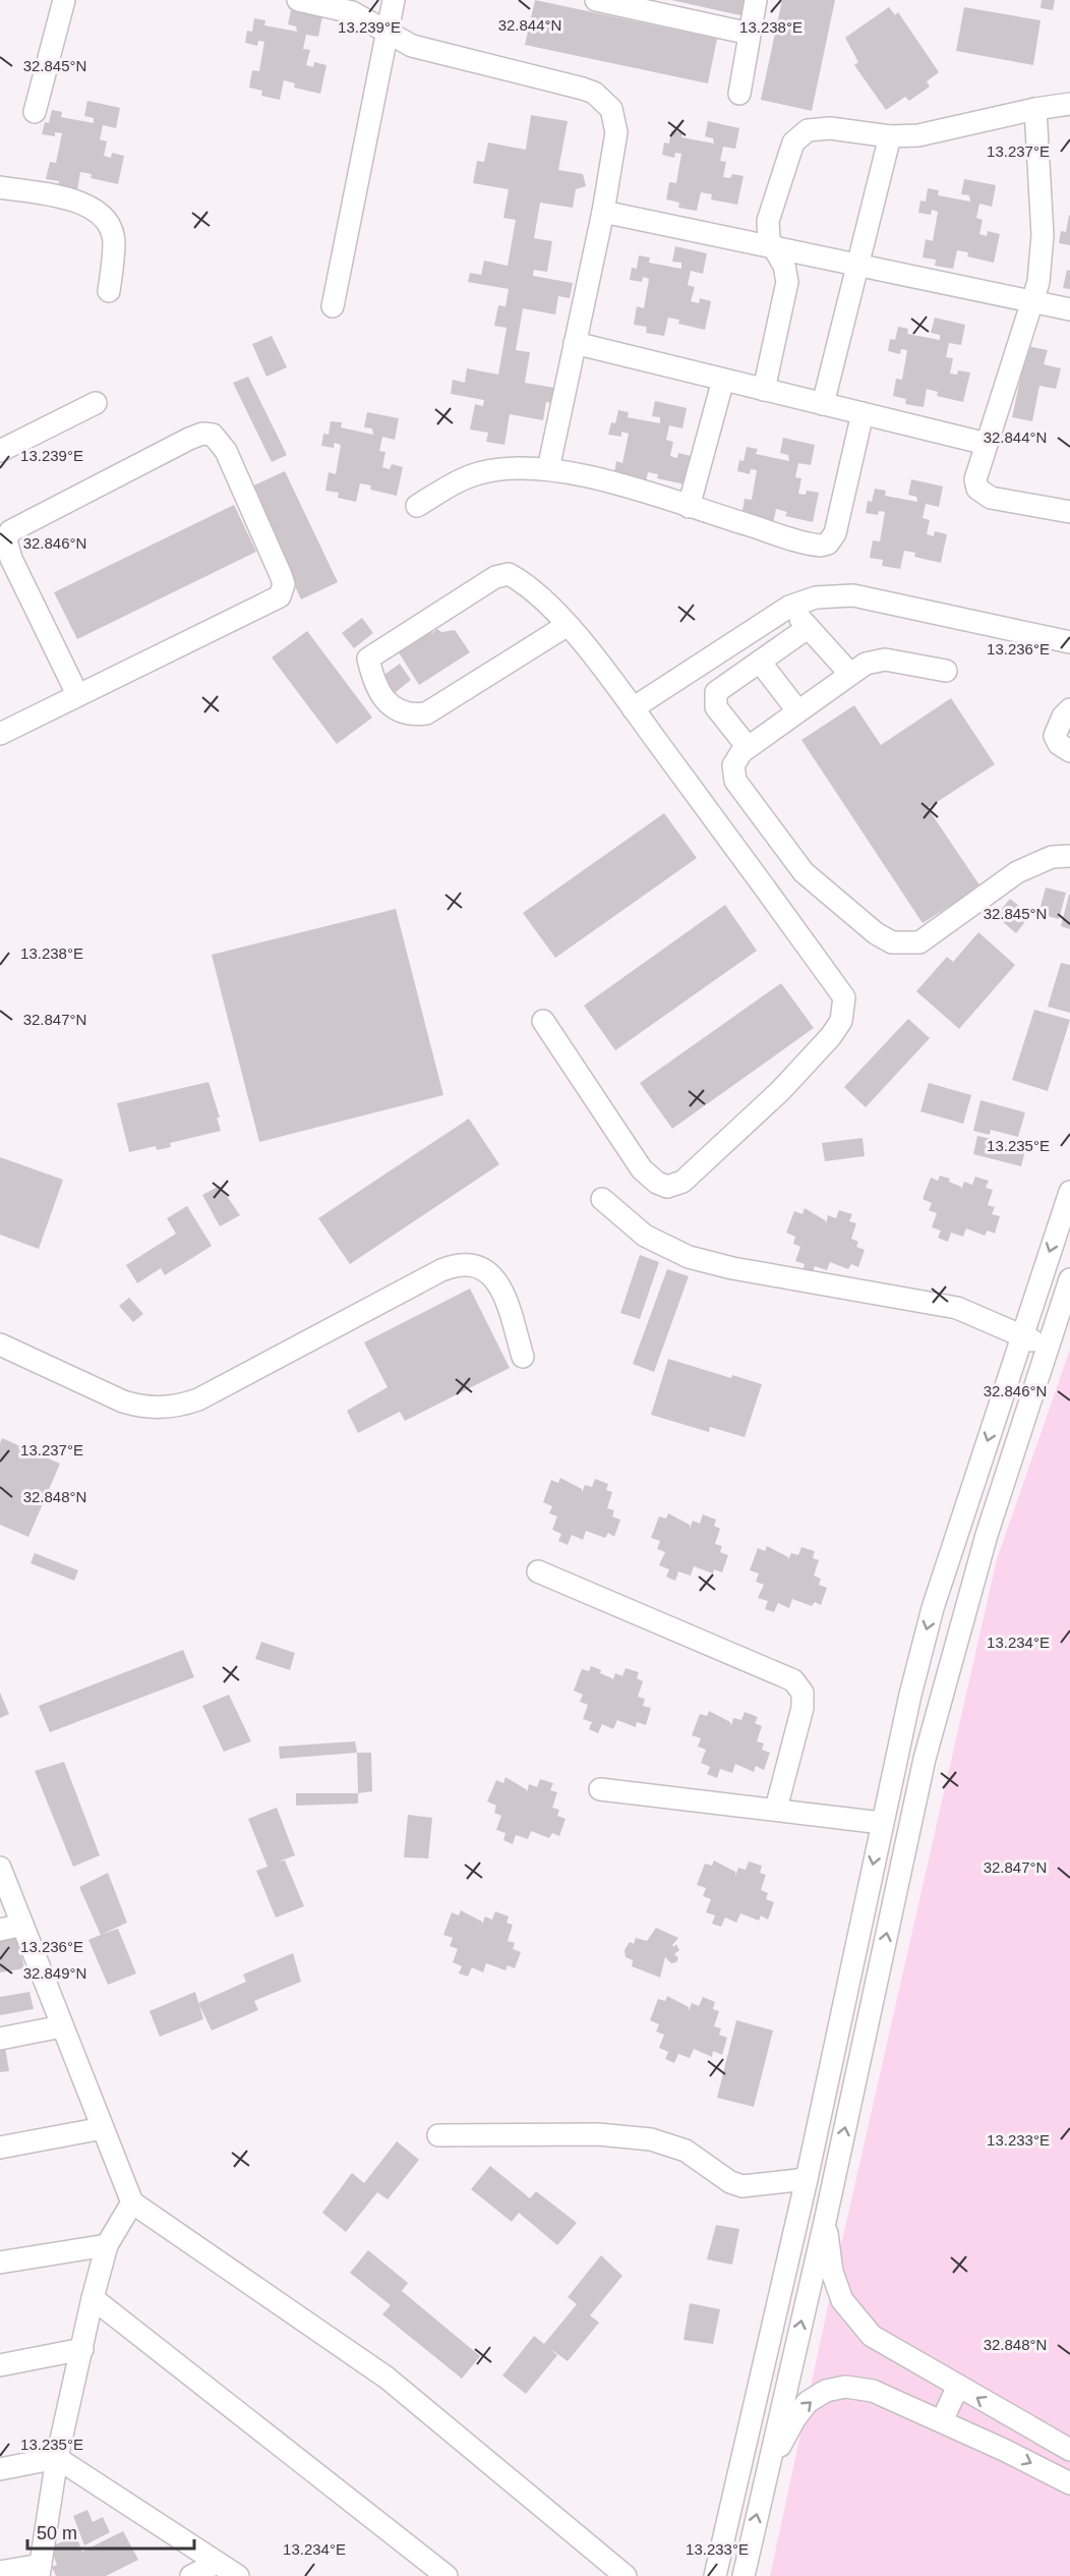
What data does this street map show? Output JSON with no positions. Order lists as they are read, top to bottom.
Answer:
{
  "scale_bar": "50 m",
  "coordinates": [
    "32.844°N",
    "13.239°E",
    "13.238°E",
    "32.845°N",
    "13.237°E",
    "32.846°N",
    "13.236°E",
    "32.847°N",
    "13.235°E",
    "32.848°N",
    "13.234°E",
    "32.849°N",
    "13.233°E"
  ]
}
